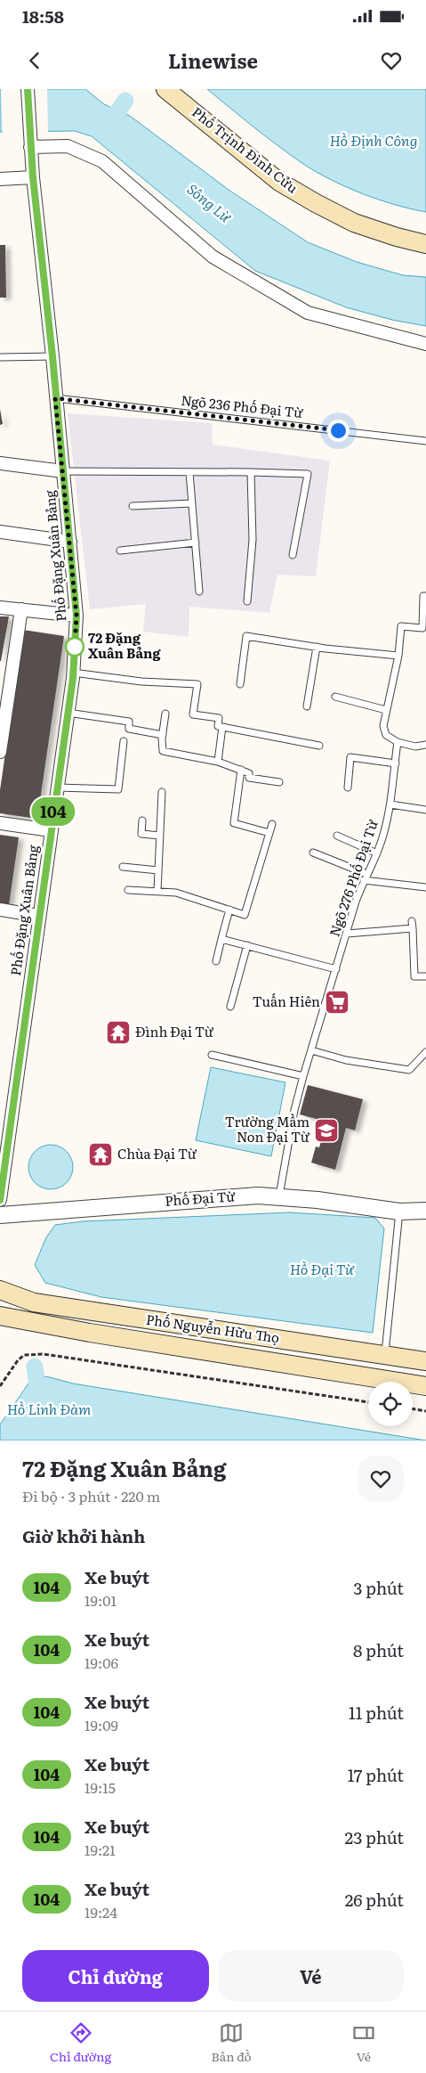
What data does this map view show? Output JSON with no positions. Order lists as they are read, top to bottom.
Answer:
{
  "streets": {
    "main road": ["Phố Trịnh Đình Cửu", "Phố Nguyễn Hữu Thọ"],
    "street": ["Phố Đặng Xuân Bảng", "Phố Đại Từ"],
    "lane": ["Ngõ 236 Phố Đại Từ", "Ngõ 276 Phố Đại Từ"]
  },
  "crossings": [
    ["Ngõ 236 Phố Đại Từ", "Phố Đặng Xuân Bảng"],
    ["Ngõ 276 Phố Đại Từ", "Phố Đại Từ"]
  ],
  "water": [
    "Hồ Định Công",
    "Sông Lừ",
    "Hồ Đại Từ",
    "Hồ Linh Đàm"
  ],
  "places": {
    "other": ["72 Đặng Xuân Bảng"],
    "supermarket": ["Tuấn Hiên"],
    "temple": ["Đình Đại Từ", "Chùa Đại Từ"],
    "school or university": ["Trường Mầm Non Đại Từ"]
  },
  "lines": ["bus line 104"],
  "page": {
    "status": "18:58",
    "header": "Linewise",
    "on_map": "104",
    "heading": [
      ["72 Đặng Xuân Bảng", "Đi bộ · 3 phút · 220 m"],
      "Giờ khởi hành"
    ],
    "list": [
      {
        "mark": "104",
        "name": "Xe buýt",
        "note": "19:01",
        "value": "3 phút"
      },
      {
        "mark": "104",
        "name": "Xe buýt",
        "note": "19:06",
        "value": "8 phút"
      },
      {
        "mark": "104",
        "name": "Xe buýt",
        "note": "19:09",
        "value": "11 phút"
      },
      {
        "mark": "104",
        "name": "Xe buýt",
        "note": "19:15",
        "value": "17 phút"
      },
      {
        "mark": "104",
        "name": "Xe buýt",
        "note": "19:21",
        "value": "23 phút"
      },
      {
        "mark": "104",
        "name": "Xe buýt",
        "note": "19:24",
        "value": "26 phút"
      }
    ],
    "buttons": ["Chỉ đường", "Vé"],
    "tabs": ["Chỉ đường", "Bản đồ", "Vé"]
  }
}
